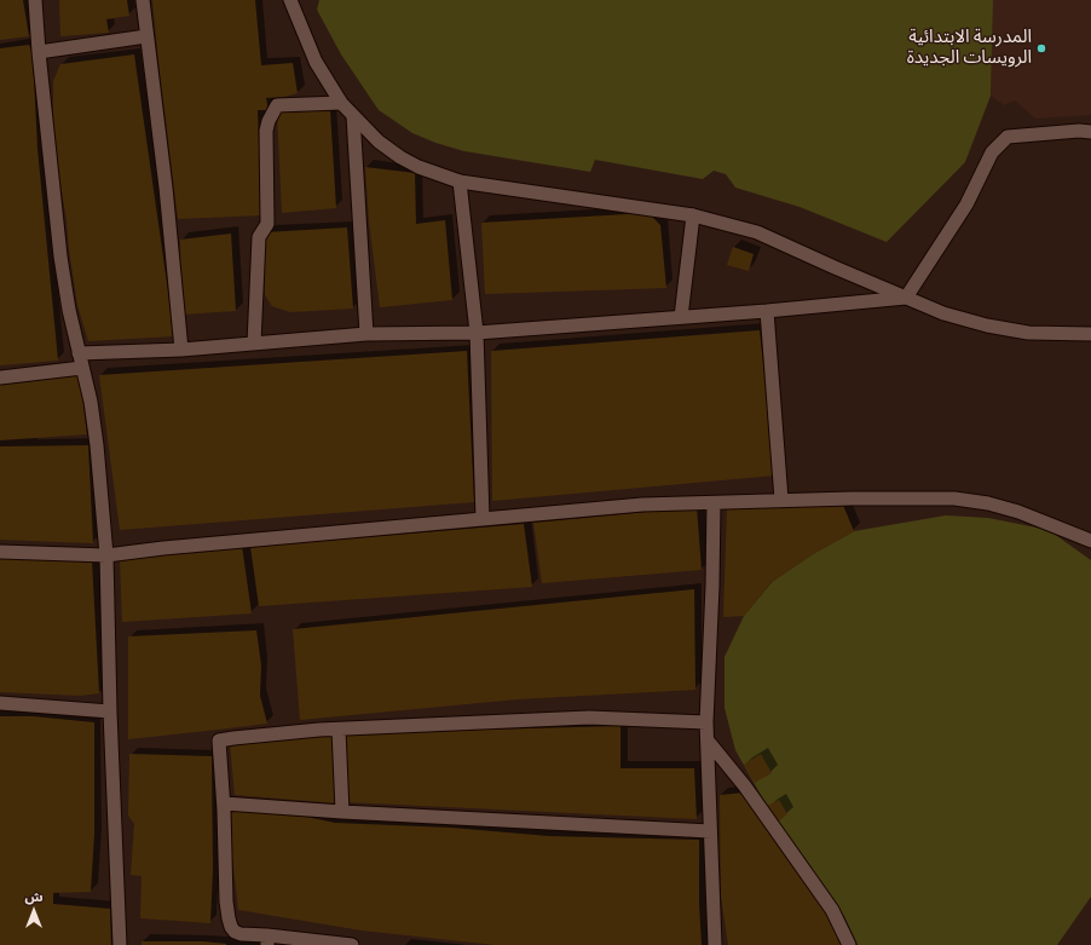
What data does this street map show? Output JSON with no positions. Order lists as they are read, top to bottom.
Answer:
{
  "places": ["المدرسة الابتدائية الرويسات الجديدة"],
  "north": "top"
}
